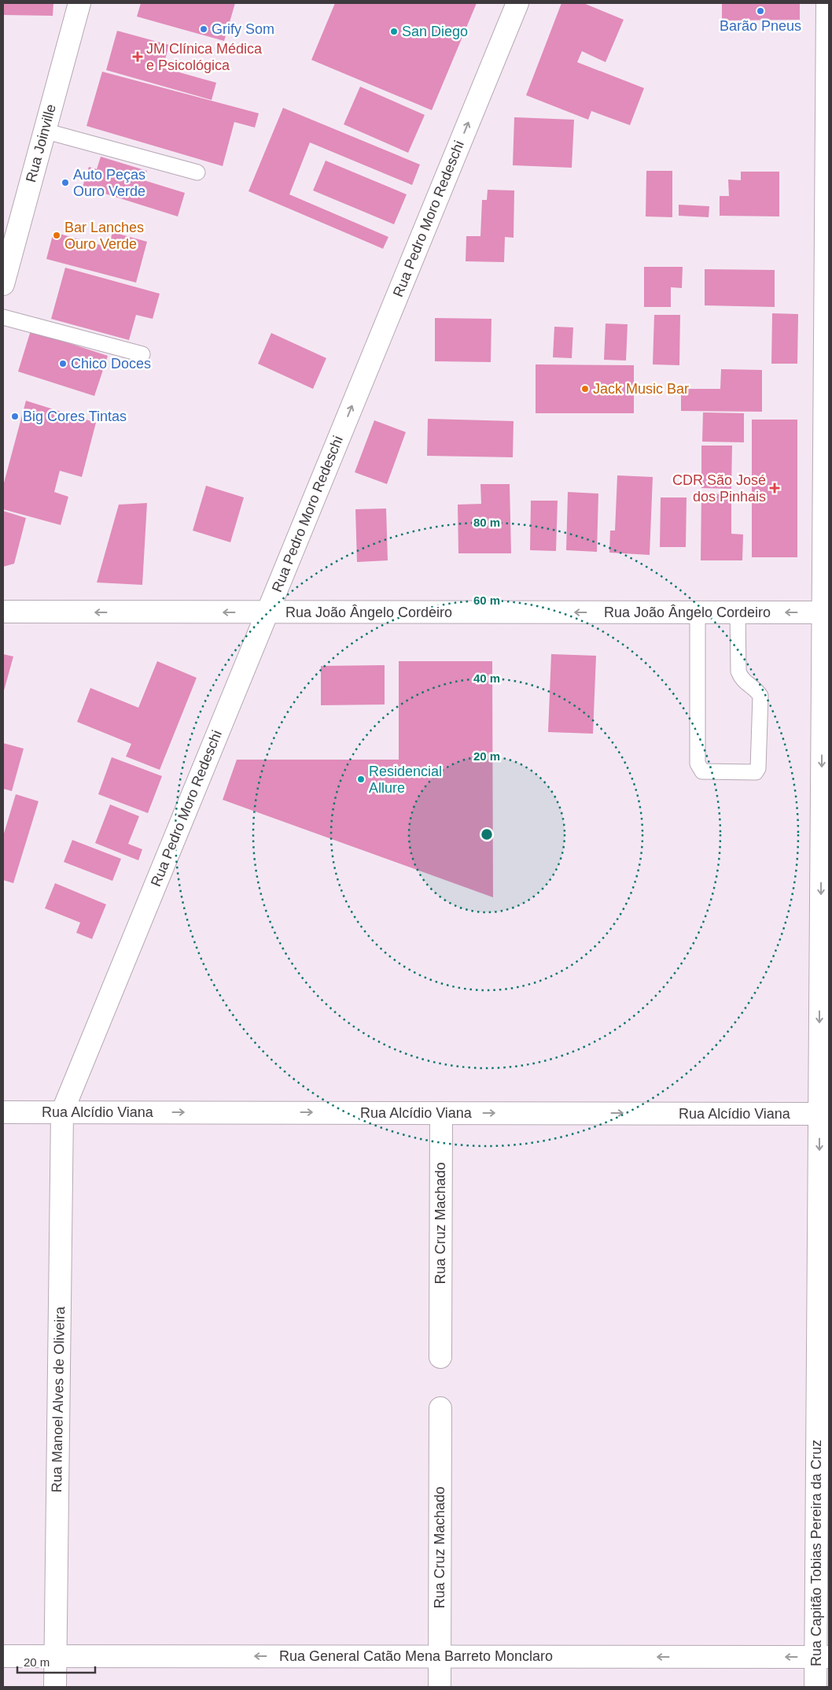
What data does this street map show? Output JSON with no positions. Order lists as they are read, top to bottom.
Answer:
{
  "streets": {
    "street": [
      "Rua Joinville",
      "Rua Pedro Moro Redeschi",
      "Rua João Ângelo Cordeiro",
      "Rua Alcídio Viana",
      "Rua Cruz Machado",
      "Rua Manoel Alves de Oliveira",
      "Rua Capitão Tobias Pereira da Cruz",
      "Rua General Catão Mena Barreto Monclaro"
    ]
  },
  "crossings": [
    ["Rua Pedro Moro Redeschi", "Rua João Ângelo Cordeiro"],
    ["Rua Pedro Moro Redeschi", "Rua Alcídio Viana"],
    ["Rua Pedro Moro Redeschi", "Rua Manoel Alves de Oliveira"],
    ["Rua João Ângelo Cordeiro", "Rua Capitão Tobias Pereira da Cruz"],
    ["Rua Alcídio Viana", "Rua Cruz Machado"],
    ["Rua Alcídio Viana", "Rua Manoel Alves de Oliveira"],
    ["Rua Alcídio Viana", "Rua Capitão Tobias Pereira da Cruz"],
    ["Rua Cruz Machado", "Rua General Catão Mena Barreto Monclaro"],
    ["Rua Manoel Alves de Oliveira", "Rua General Catão Mena Barreto Monclaro"],
    ["Rua Capitão Tobias Pereira da Cruz", "Rua General Catão Mena Barreto Monclaro"]
  ],
  "one_way": [
    "Rua Pedro Moro Redeschi",
    "Rua João Ângelo Cordeiro",
    "Rua Alcídio Viana",
    "Rua Capitão Tobias Pereira da Cruz",
    "Rua General Catão Mena Barreto Monclaro"
  ],
  "places": {
    "other": [
      "Barão Pneus",
      "Grify Som",
      "San Diego",
      "Auto Peças Ouro Verde",
      "Bar Lanches Ouro Verde",
      "Chico Doces",
      "Jack Music Bar",
      "Big Cores Tintas",
      "Residencial Allure"
    ],
    "health": ["JM Clínica Médica e Psicológica", "CDR São José dos Pinhais"]
  },
  "scale_bar": "20 m",
  "rings": [
    "80 m",
    "60 m",
    "40 m",
    "20 m"
  ]
}
